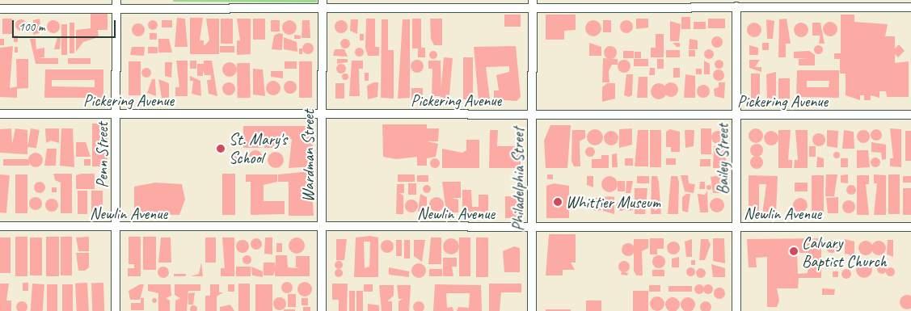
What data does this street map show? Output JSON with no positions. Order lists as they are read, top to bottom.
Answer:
{
  "streets": {
    "street": [
      "Pickering Avenue",
      "Penn Street",
      "Wardman Street",
      "Bailey Street",
      "Philadelphia Street",
      "Newlin Avenue"
    ]
  },
  "crossings": [
    ["Pickering Avenue", "Penn Street"],
    ["Pickering Avenue", "Wardman Street"],
    ["Pickering Avenue", "Bailey Street"],
    ["Pickering Avenue", "Philadelphia Street"],
    ["Penn Street", "Newlin Avenue"],
    ["Wardman Street", "Newlin Avenue"],
    ["Bailey Street", "Newlin Avenue"],
    ["Philadelphia Street", "Newlin Avenue"]
  ],
  "places": ["St. Mary's School", "Whittier Museum", "Calvary Baptist Church"],
  "scale_bar": "100 m"
}
